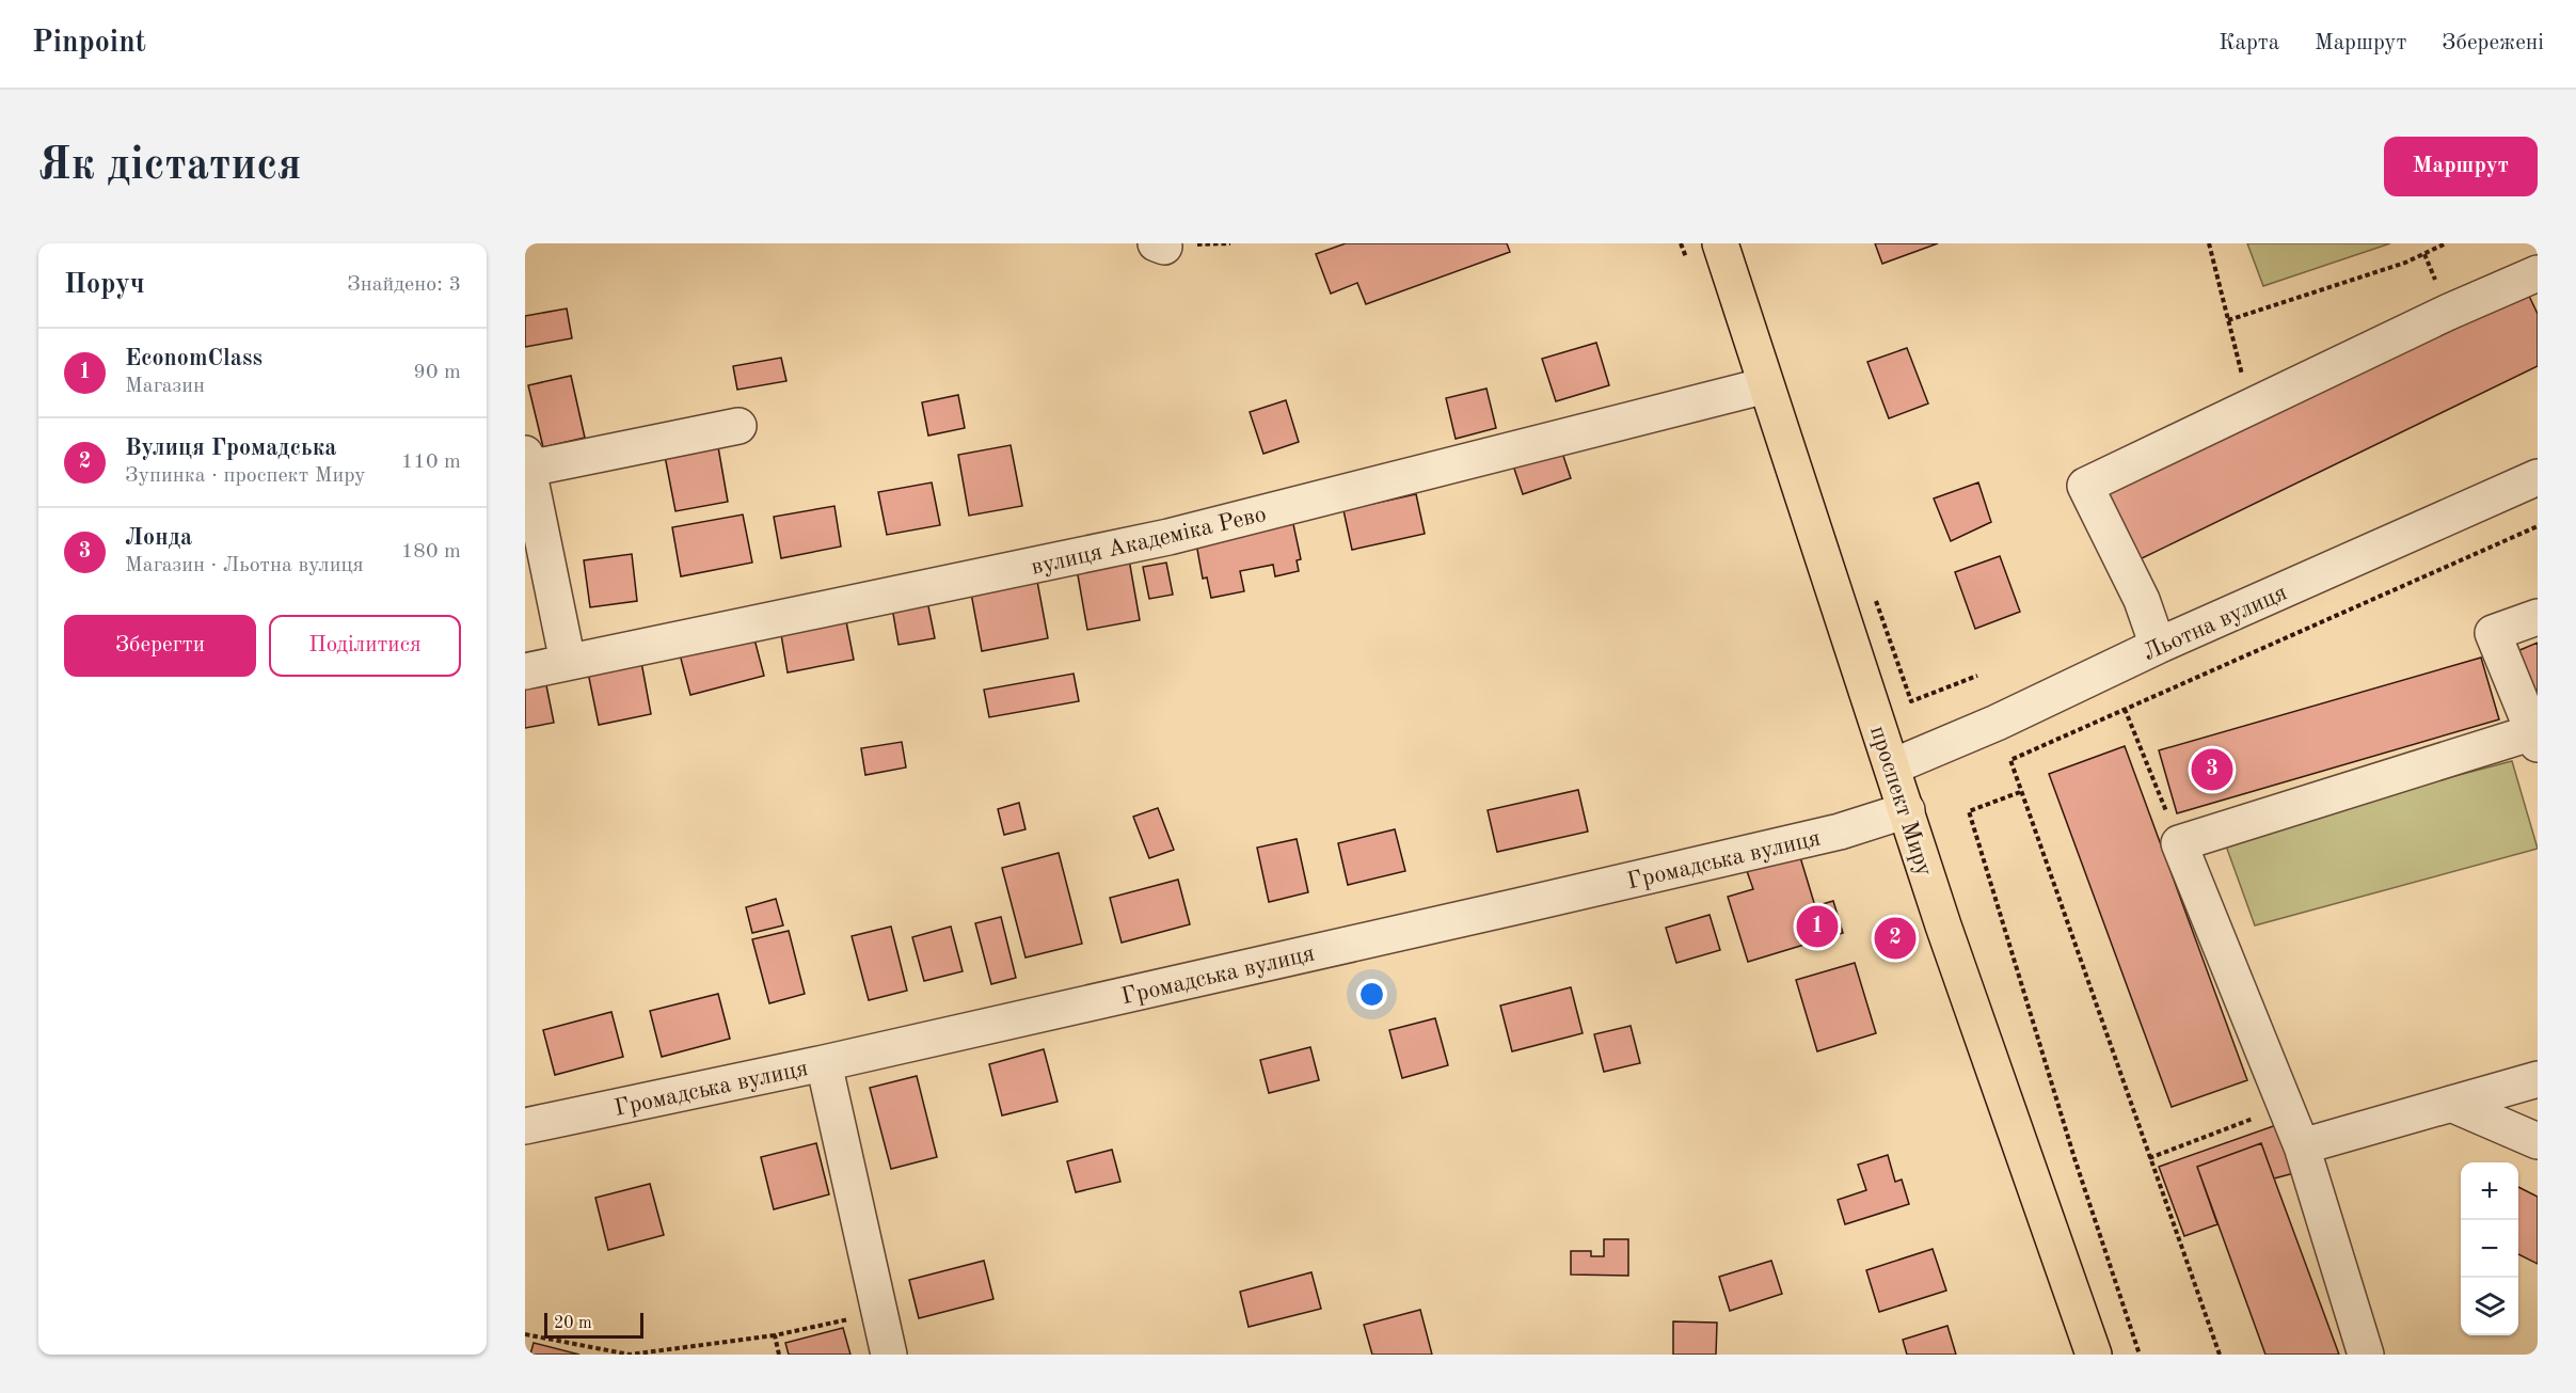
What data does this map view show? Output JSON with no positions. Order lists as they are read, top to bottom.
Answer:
{
  "streets": {
    "main road": ["проспект Миру"],
    "street": ["вулиця Академіка Рево", "Льотна вулиця", "Громадська вулиця"]
  },
  "crossings": [
    ["вулиця Академіка Рево", "проспект Миру"],
    ["Льотна вулиця", "проспект Миру"],
    ["проспект Миру", "Громадська вулиця"]
  ],
  "scale_bar": "20 m",
  "page": {
    "header": "Pinpoint",
    "nav": ["Карта", "Маршрут", "Збережені"],
    "buttons": [
      "Маршрут",
      ["Зберегти", "Поділитися"]
    ],
    "title": "Як дістатися",
    "heading": ["Поруч", "Знайдено: 3"],
    "list": [
      {
        "mark": "1",
        "name": "EconomClass",
        "note": "Магазин",
        "value": "90 m"
      },
      {
        "mark": "2",
        "name": "Вулиця Громадська",
        "note": "Зупинка · проспект Миру",
        "value": "110 m"
      },
      {
        "mark": "3",
        "name": "Лонда",
        "note": "Магазин · Льотна вулиця",
        "value": "180 m"
      }
    ],
    "pins": ["3", "1", "2"],
    "map_buttons": ["+", "−"],
    "scale": "20 m"
  }
}
